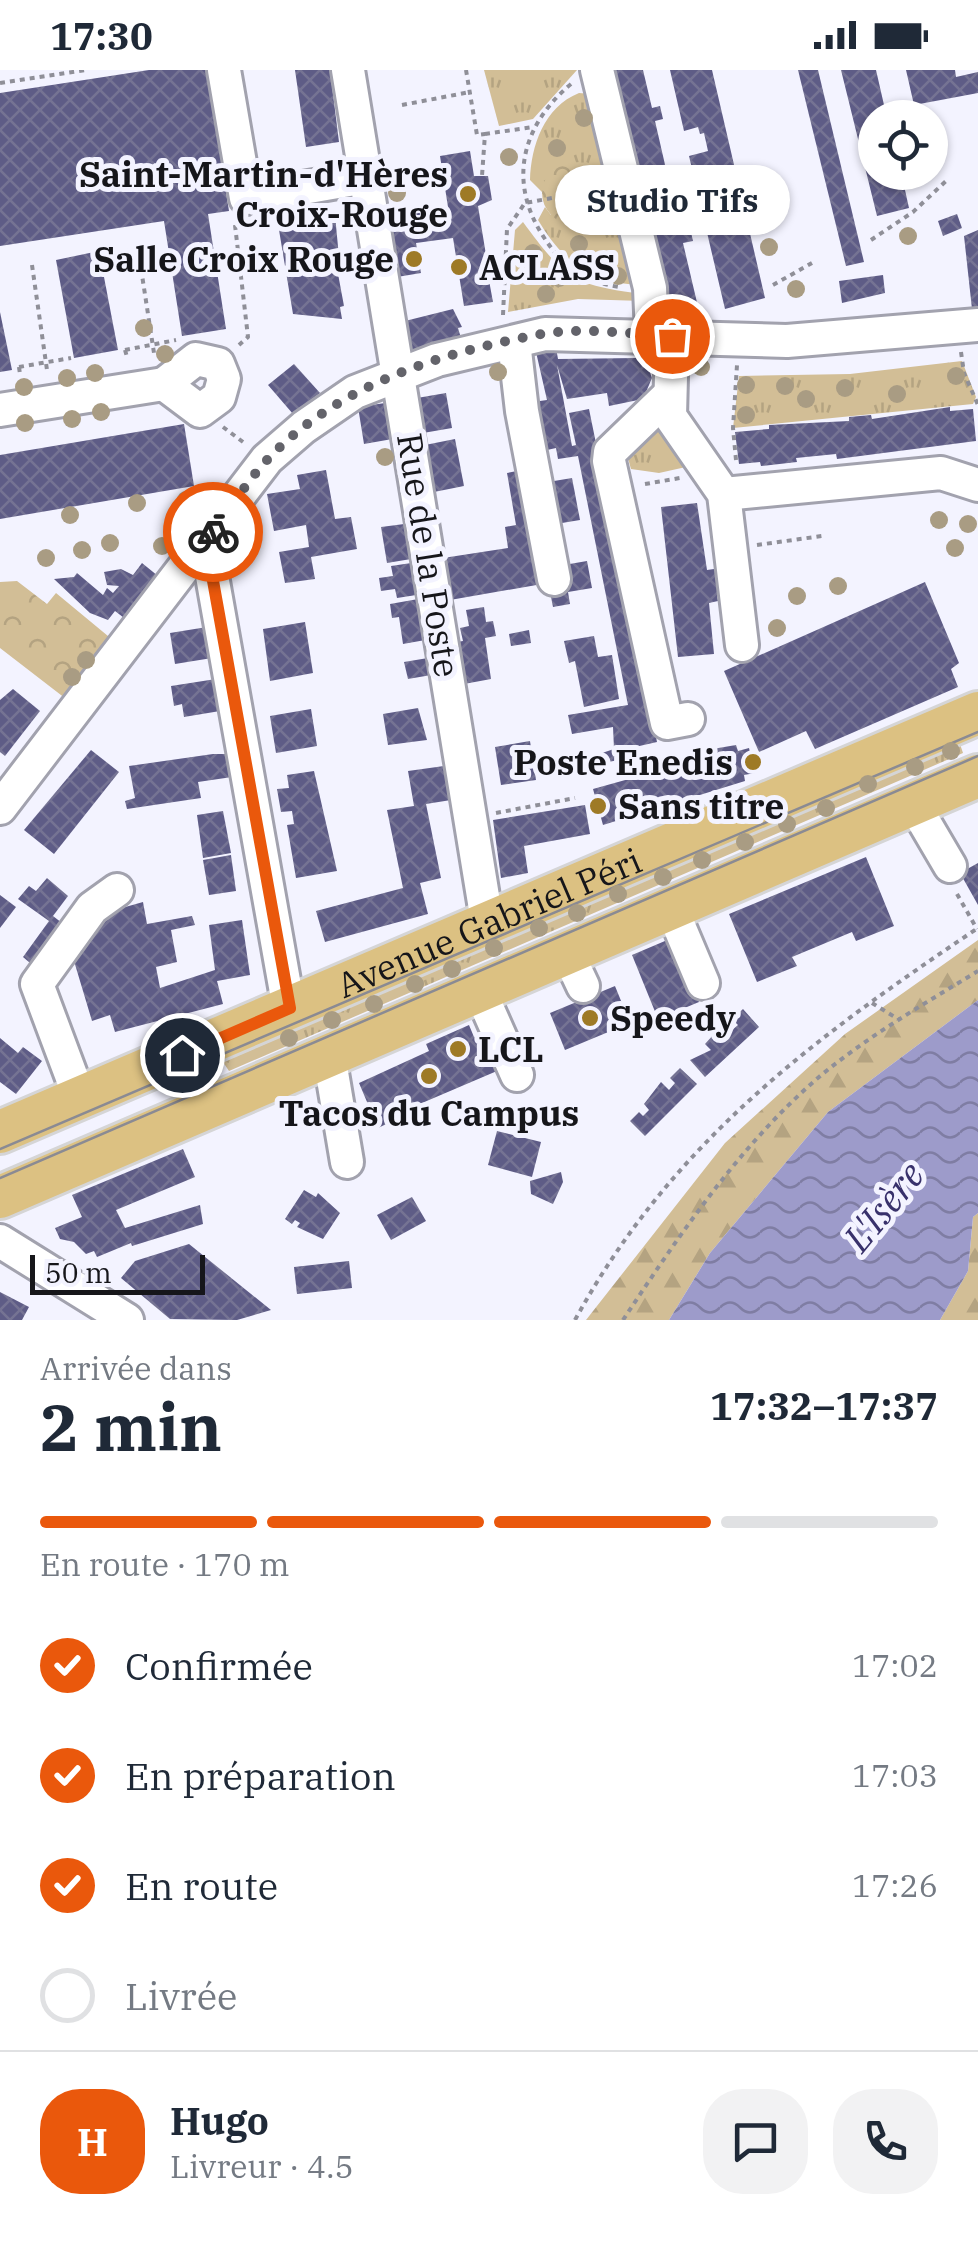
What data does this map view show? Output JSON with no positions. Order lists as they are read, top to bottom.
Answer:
{
  "streets": {
    "main road": ["Avenue Gabriel Péri"],
    "street": ["Rue de la Poste"]
  },
  "crossings": [
    ["Rue de la Poste", "Avenue Gabriel Péri"]
  ],
  "water": ["L'Isère"],
  "places": [
    "Saint-Martin-d'Hères Croix-Rouge",
    "Salle Croix Rouge",
    "ACLASS",
    "Studio Tifs",
    "Poste Enedis",
    "Sans titre",
    "Speedy",
    "LCL",
    "Tacos du Campus"
  ],
  "scale_bar": "50 m",
  "page": {
    "status": "17:30",
    "bubble": "Studio Tifs",
    "scale": "50 m",
    "heading": ["2 min", "Arrivée dans", "17:32–17:37"],
    "panel": ["Hugo", "Livreur · 4.5"],
    "bar": "En route · 170 m",
    "list": [
      ["Confirmée", "17:02"],
      ["En préparation", "17:03"],
      ["En route", "17:26"],
      "Livrée"
    ],
    "round": "H"
  }
}
